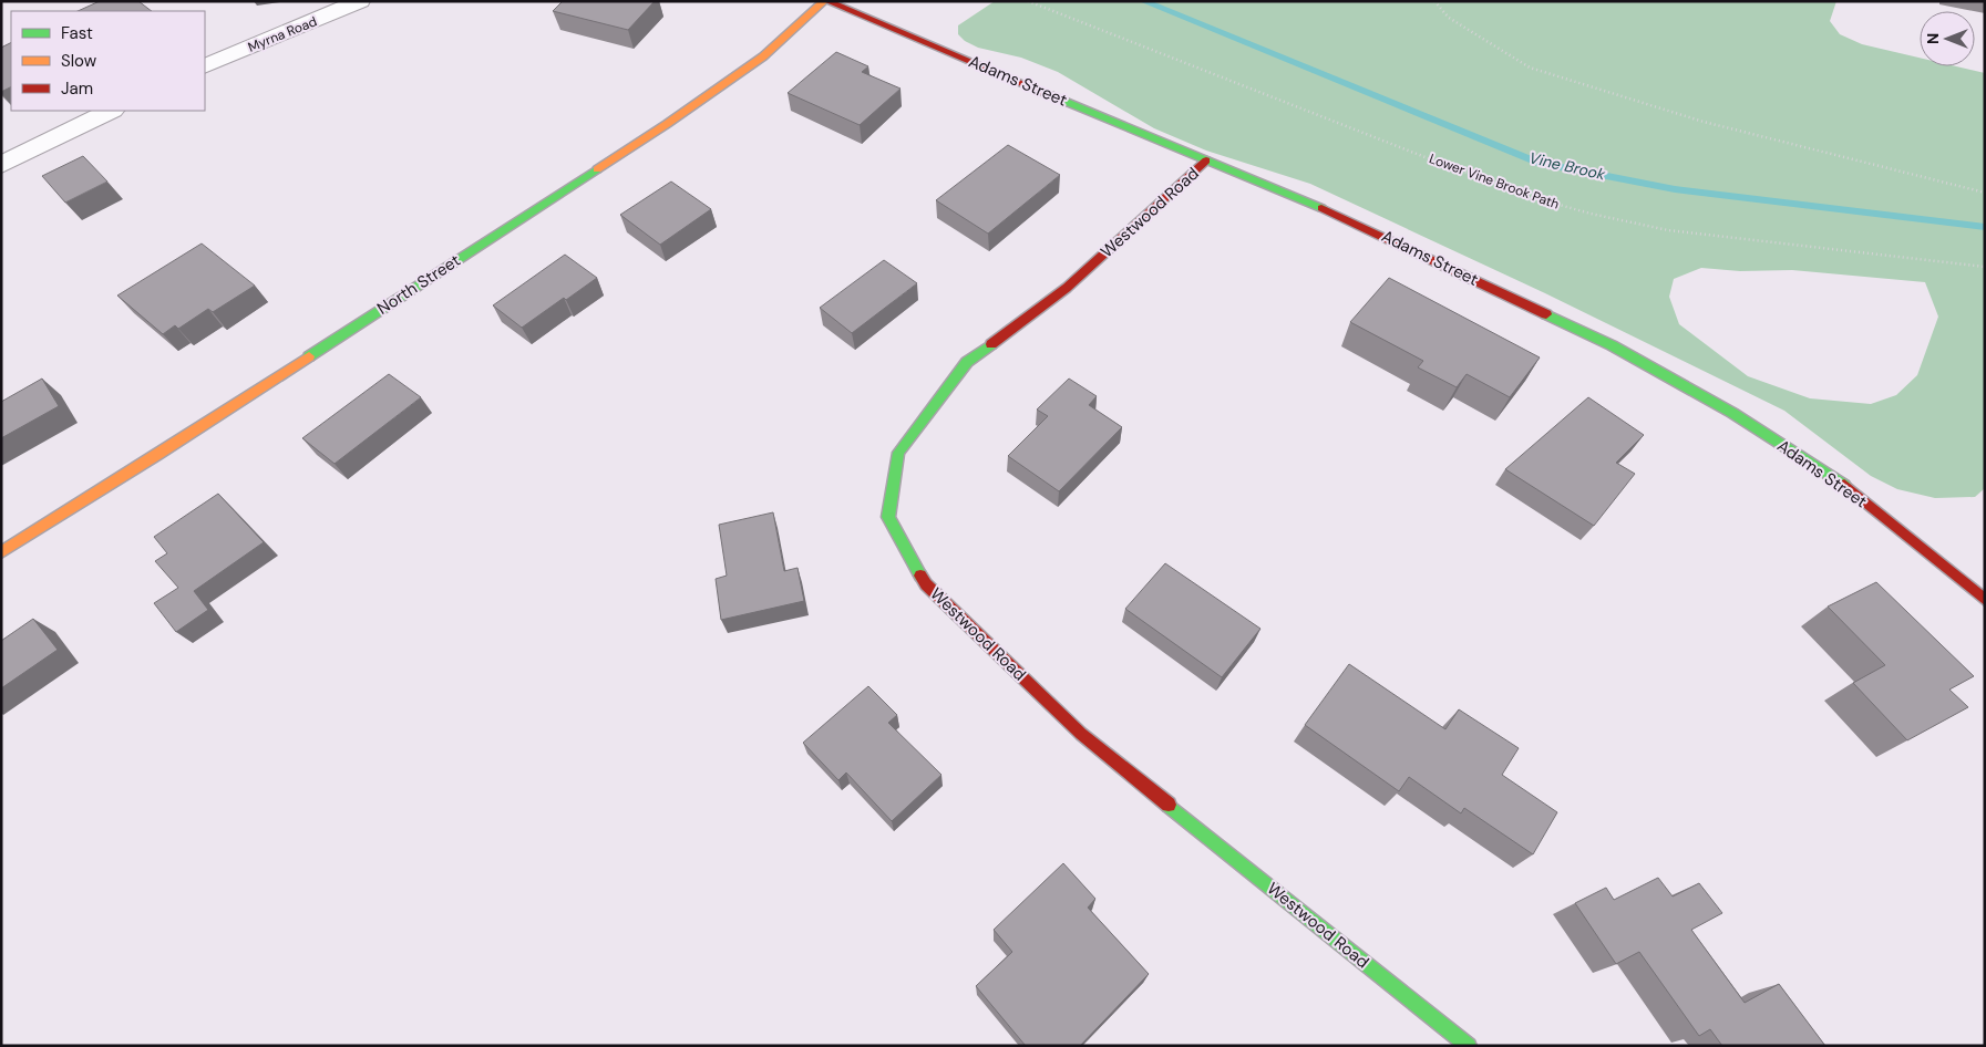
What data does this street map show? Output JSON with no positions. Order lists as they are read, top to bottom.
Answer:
{
  "streets": {
    "street": [
      "Myrna Road",
      "Adams Street",
      "Westwood Road",
      "North Street"
    ],
    "path": ["Lower Vine Brook Path"]
  },
  "crossings": [
    ["Adams Street", "Westwood Road"],
    ["Adams Street", "North Street"]
  ],
  "water": ["Vine Brook"],
  "legend": ["Fast", "Slow", "Jam"],
  "north": "left"
}
